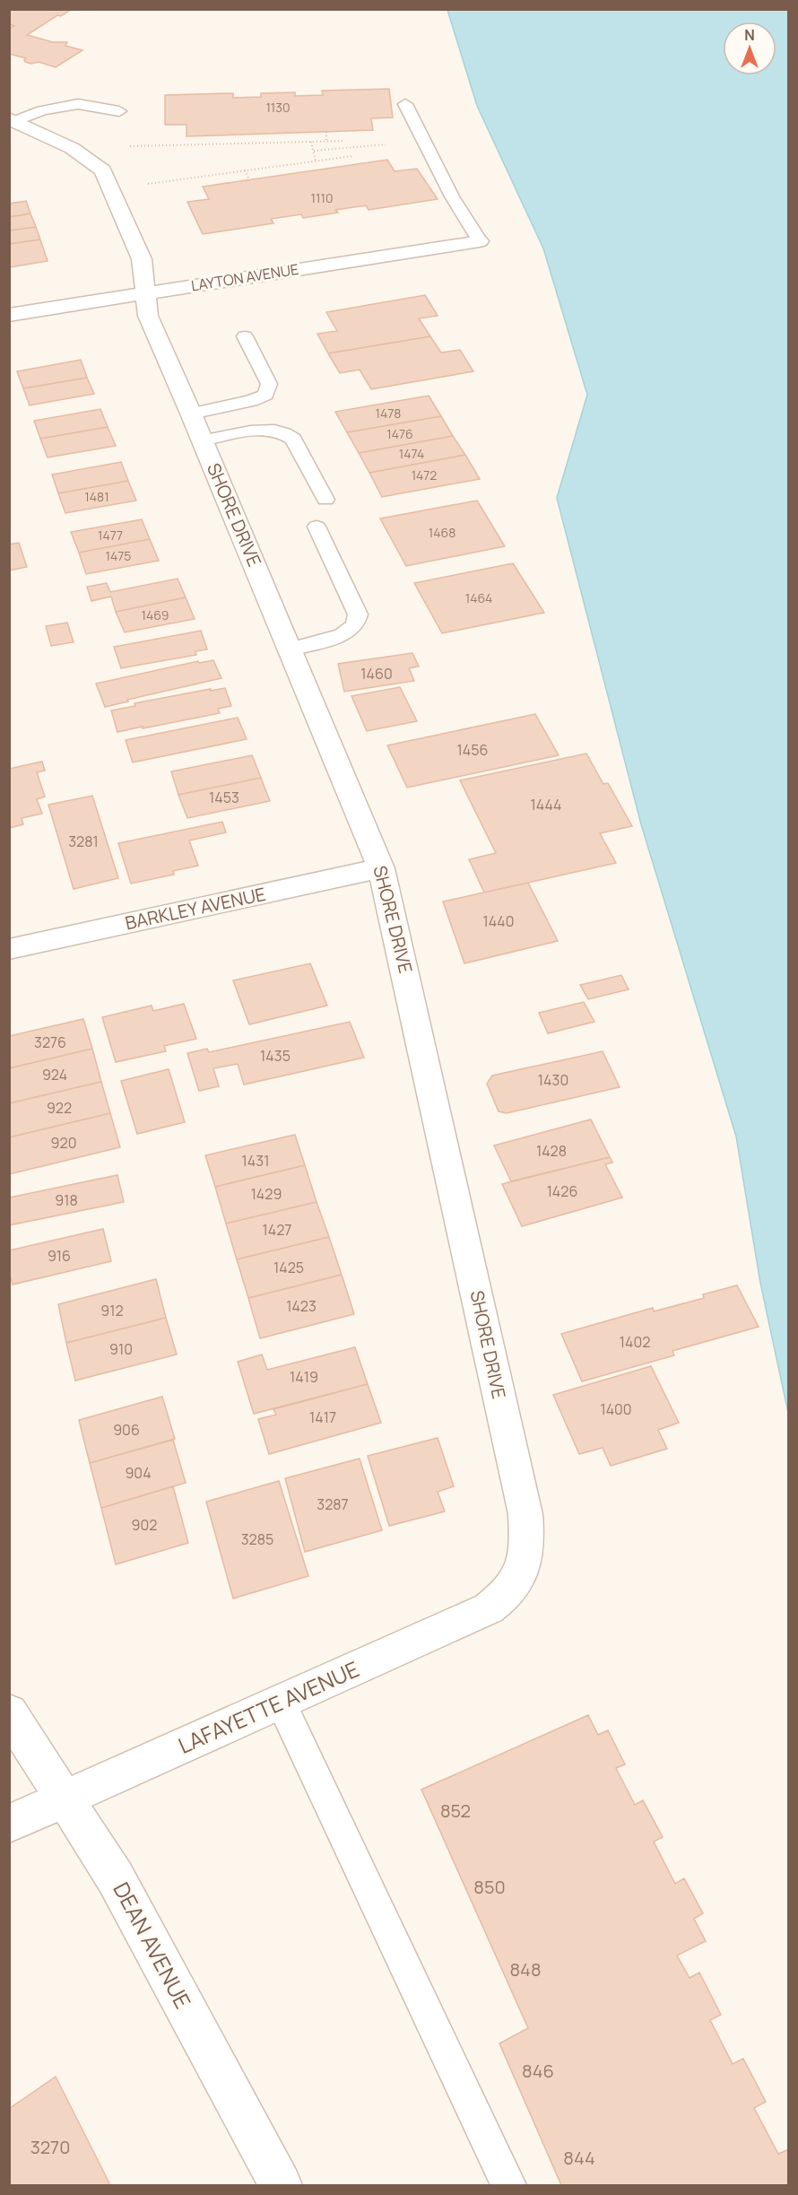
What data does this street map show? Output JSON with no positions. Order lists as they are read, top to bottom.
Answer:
{
  "streets": {
    "street": [
      "LAYTON AVENUE",
      "SHORE DRIVE",
      "BARKLEY AVENUE",
      "LAFAYETTE AVENUE",
      "DEAN AVENUE"
    ]
  },
  "crossings": [
    ["LAYTON AVENUE", "SHORE DRIVE"],
    ["SHORE DRIVE", "BARKLEY AVENUE"],
    ["SHORE DRIVE", "LAFAYETTE AVENUE"],
    ["LAFAYETTE AVENUE", "DEAN AVENUE"]
  ],
  "house_numbers": [
    "1130",
    "1110",
    "1478",
    "1476",
    "1474",
    "1472",
    "1481",
    "1468",
    "1477",
    "1475",
    "1464",
    "1469",
    "1460",
    "1456",
    "1453",
    "1444",
    "3281",
    "1440",
    "3276",
    "1435",
    "924",
    "1430",
    "922",
    "920",
    "1428",
    "1431",
    "1426",
    "1429",
    "918",
    "1427",
    "916",
    "1425",
    "1423",
    "912",
    "1402",
    "910",
    "1419",
    "1400",
    "1417",
    "906",
    "904",
    "3287",
    "902",
    "3285",
    "852",
    "850",
    "848",
    "846",
    "3270",
    "844"
  ],
  "north": "top"
}
